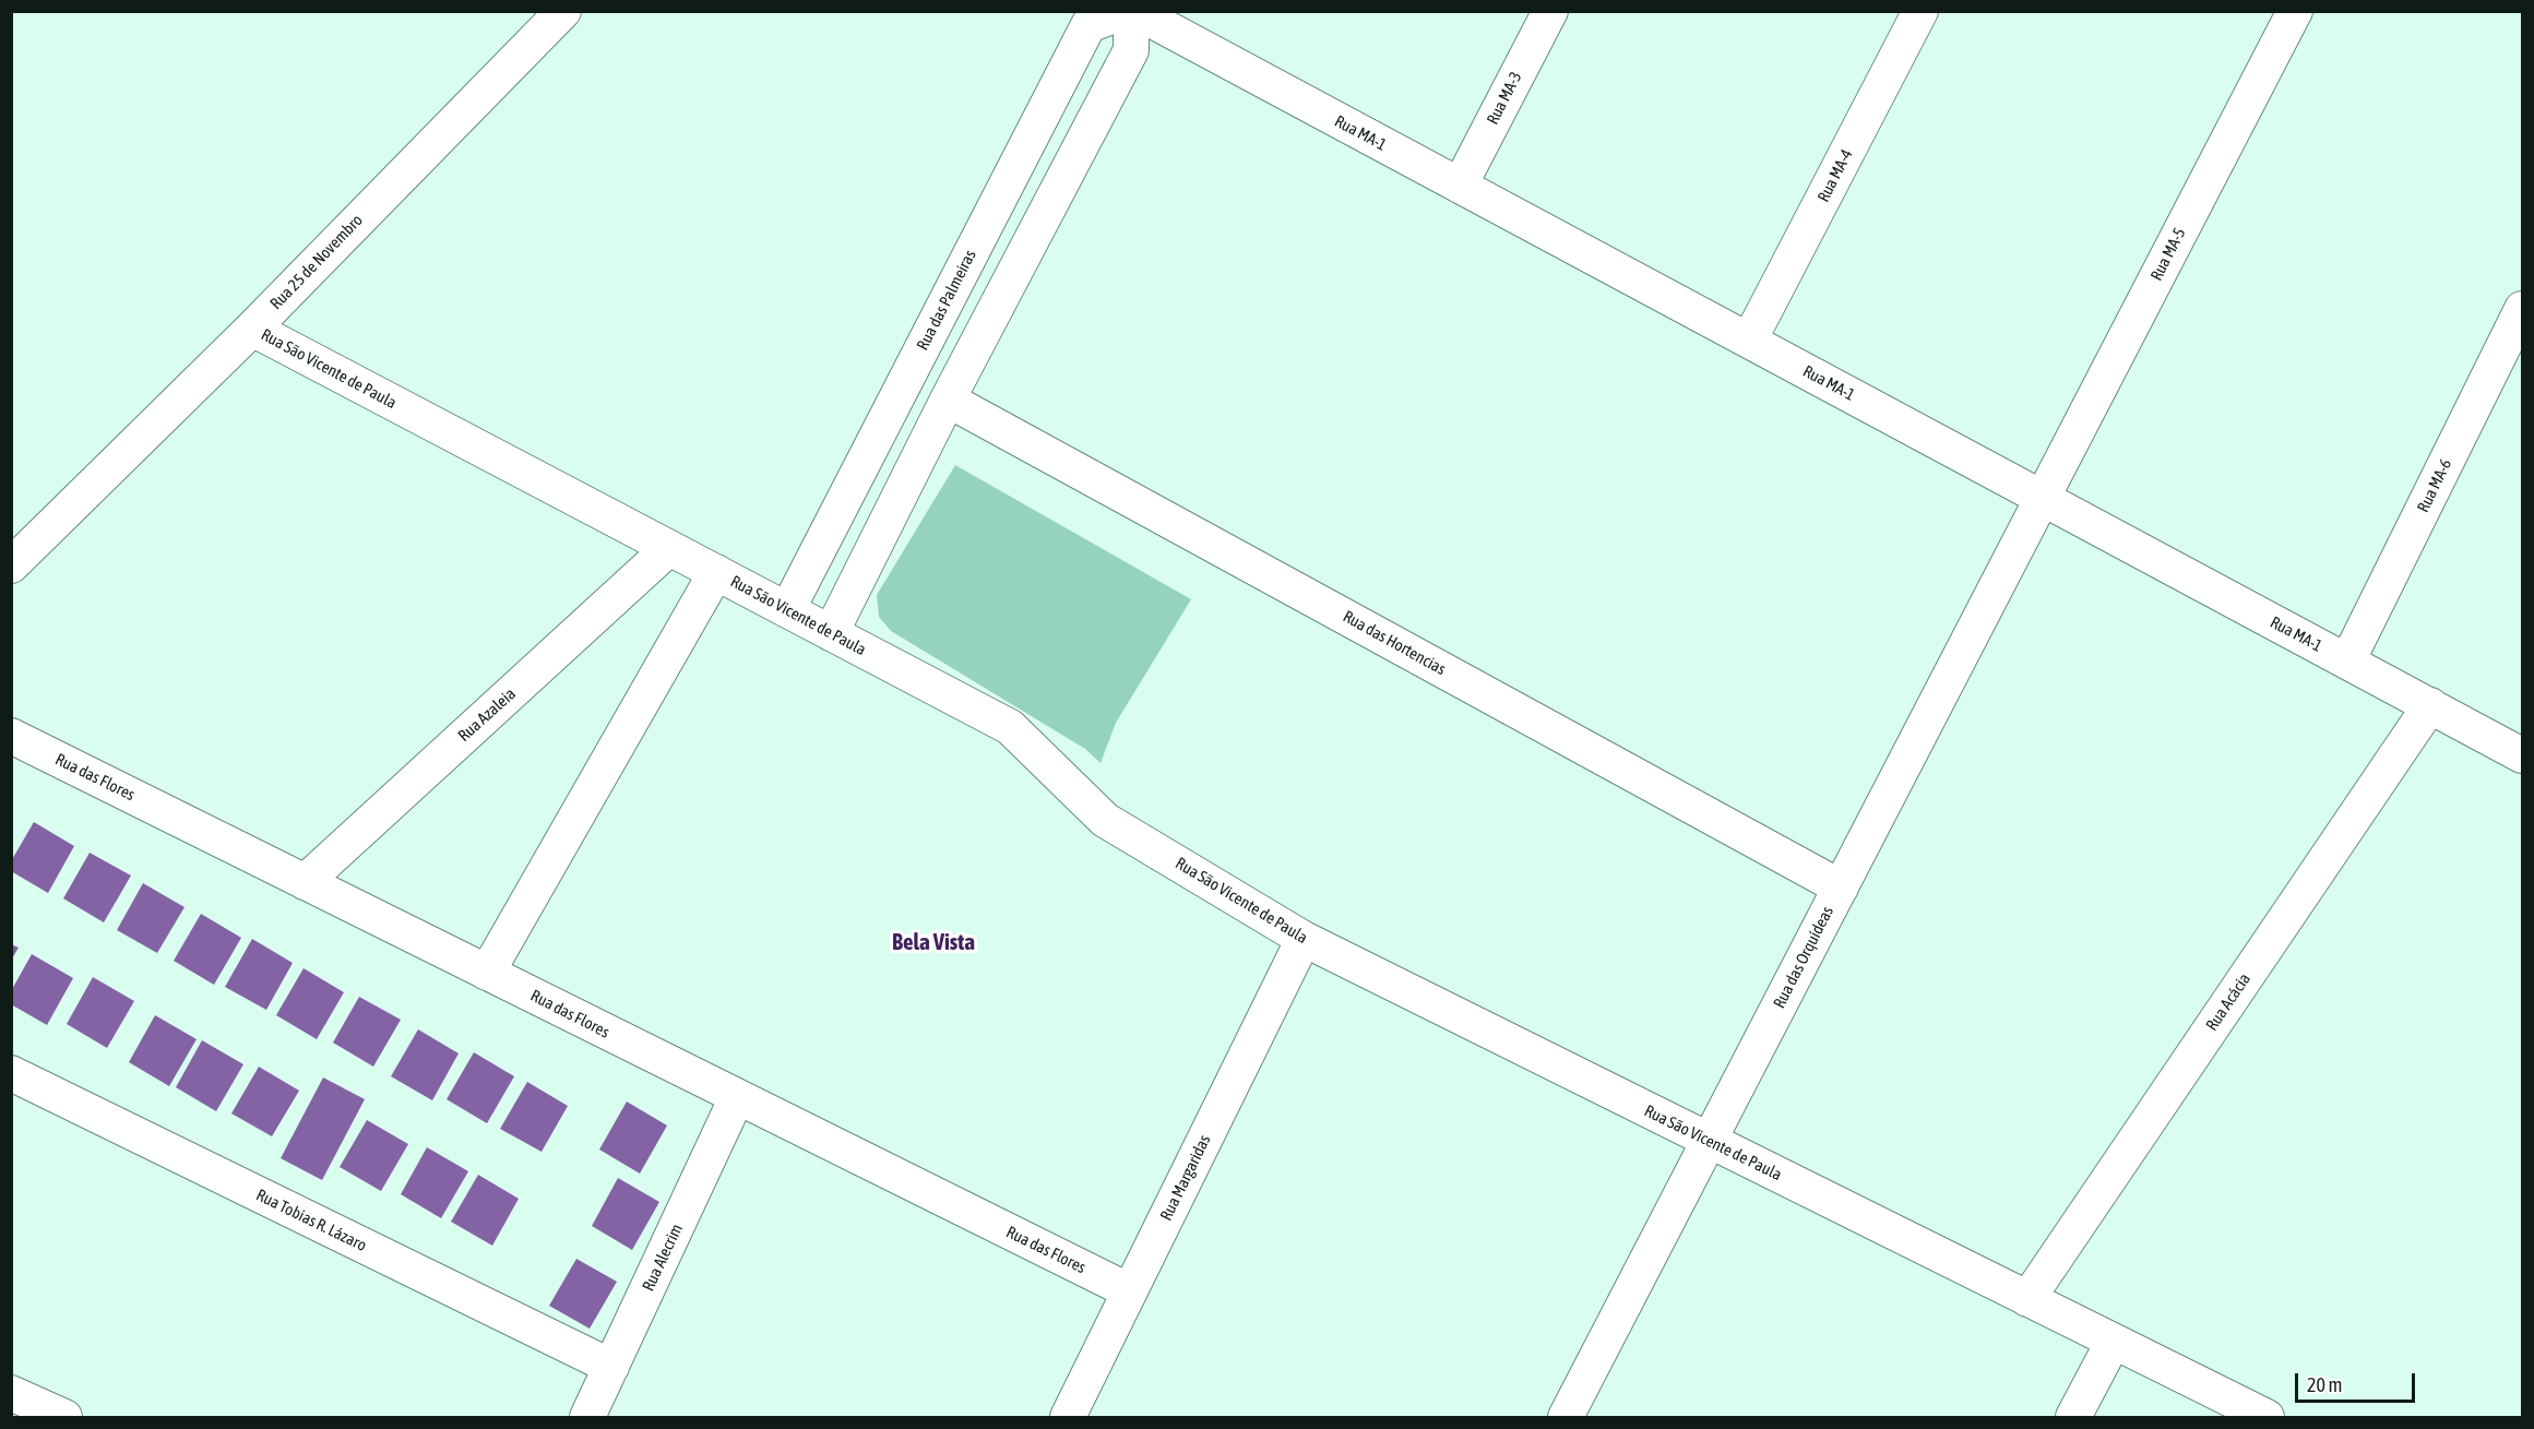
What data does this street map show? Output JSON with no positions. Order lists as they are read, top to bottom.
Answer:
{
  "streets": {
    "street": [
      "Rua MA-3",
      "Rua MA-1",
      "Rua MA-4",
      "Rua MA-5",
      "Rua 25 de Novembro",
      "Rua das Palmeiras",
      "Rua São Vicente de Paula",
      "Rua MA-6",
      "Rua das Hortencias",
      "Rua Azaleia",
      "Rua das Flores",
      "Rua das Orquídeas",
      "Rua Acácia",
      "Rua Margaridas",
      "Rua Tobias R. Lázaro",
      "Rua Alecrim"
    ]
  },
  "crossings": [
    ["Rua MA-3", "Rua MA-1"],
    ["Rua MA-1", "Rua MA-4"],
    ["Rua MA-1", "Rua MA-5"],
    ["Rua MA-1", "Rua MA-6"],
    ["Rua MA-1", "Rua das Orquídeas"],
    ["Rua MA-1", "Rua Acácia"],
    ["Rua MA-5", "Rua das Orquídeas"],
    ["Rua 25 de Novembro", "Rua São Vicente de Paula"],
    ["Rua das Palmeiras", "Rua São Vicente de Paula"],
    ["Rua São Vicente de Paula", "Rua Azaleia"],
    ["Rua São Vicente de Paula", "Rua das Orquídeas"],
    ["Rua São Vicente de Paula", "Rua Acácia"],
    ["Rua São Vicente de Paula", "Rua Margaridas"],
    ["Rua das Hortencias", "Rua das Orquídeas"],
    ["Rua Azaleia", "Rua das Flores"],
    ["Rua das Flores", "Rua Margaridas"],
    ["Rua das Flores", "Rua Alecrim"],
    ["Rua Tobias R. Lázaro", "Rua Alecrim"]
  ],
  "districts": ["Bela Vista"],
  "scale_bar": "20 m"
}
